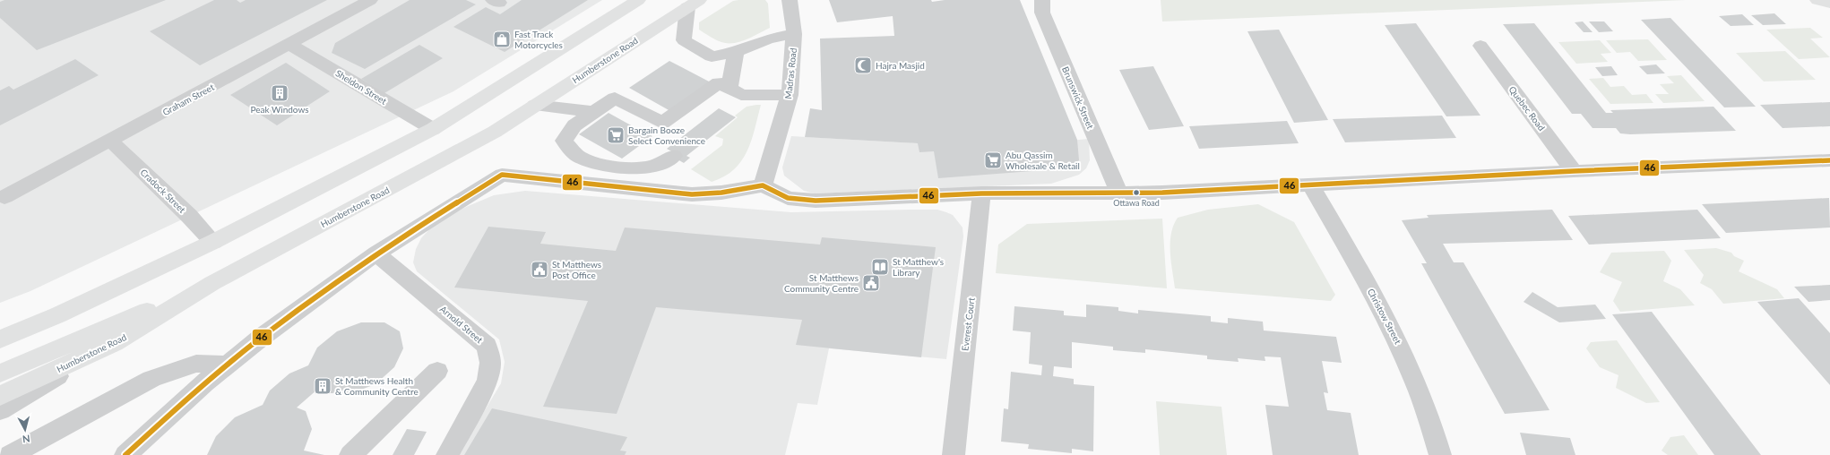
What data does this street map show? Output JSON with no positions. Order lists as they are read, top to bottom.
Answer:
{
  "streets": {
    "main road": ["Humberstone Road"],
    "street": [
      "Madras Road",
      "Sheldon Street",
      "Brunswick Street",
      "Graham Street",
      "Quebec Road",
      "Cradock Street",
      "Christow Street",
      "Arnold Street",
      "Everest Court"
    ]
  },
  "crossings": [
    ["Sheldon Street", "Graham Street"],
    ["Graham Street", "Cradock Street"]
  ],
  "places": {
    "shop": ["Fast Track Motorcycles"],
    "mosque": ["Hajra Masjid"],
    "building": ["Peak Windows", "St Matthews Health & Community Centre"],
    "supermarket": ["Bargain Booze Select Convenience", "Abu Qassim Wholesale & Retail"],
    "other": ["Ottawa Road"],
    "library": ["St Matthew's Library"],
    "public building": ["St Matthews Post Office", "St Matthews Community Centre"]
  },
  "lines": ["transit line 46"],
  "north": "bottom"
}
